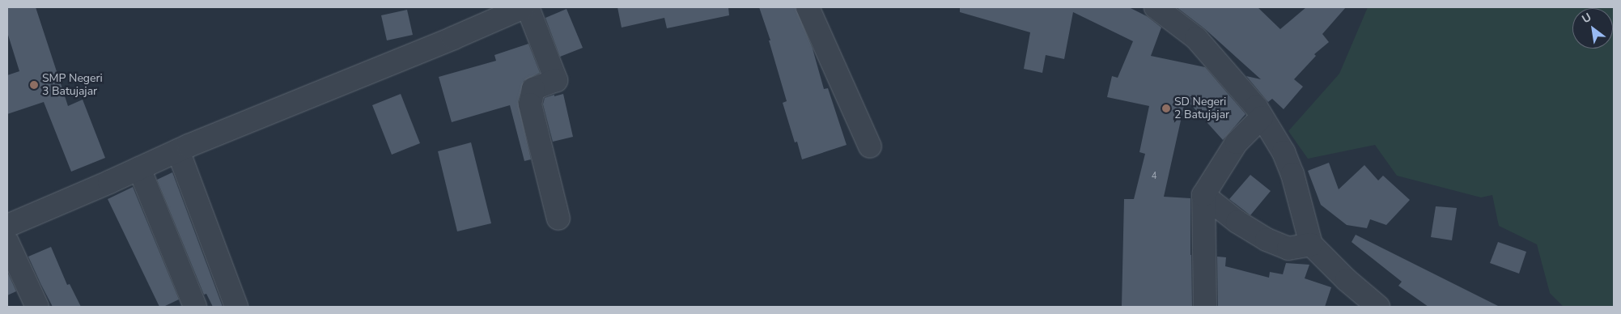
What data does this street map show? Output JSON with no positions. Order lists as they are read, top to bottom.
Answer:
{
  "places": ["SMP Negeri 3 Batujajar", "SD Negeri 2 Batujajar"],
  "house_numbers": ["4"],
  "north": "top left"
}
